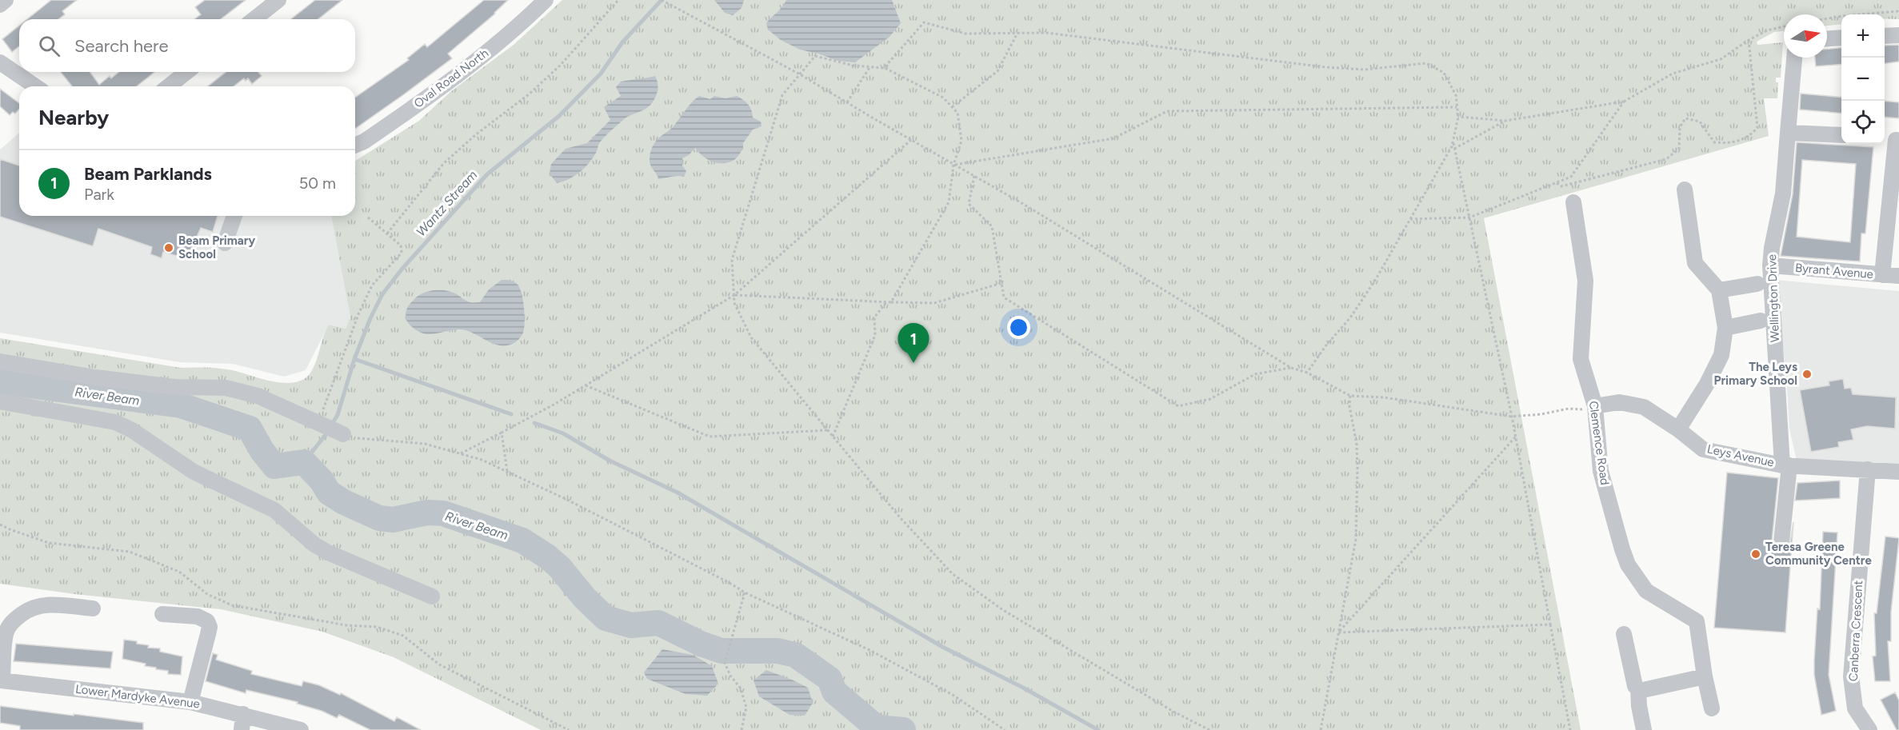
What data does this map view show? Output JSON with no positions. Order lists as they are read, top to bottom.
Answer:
{
  "streets": {
    "street": [
      "Oval Road North",
      "Byrant Avenue",
      "Wellington Drive",
      "Clemence Road",
      "Leys Avenue",
      "Canberra Crescent",
      "Lower Mardyke Avenue"
    ]
  },
  "crossings": [
    ["Byrant Avenue", "Wellington Drive"],
    ["Wellington Drive", "Leys Avenue"],
    ["Clemence Road", "Leys Avenue"],
    ["Leys Avenue", "Canberra Crescent"]
  ],
  "water": ["Wantz Stream", "River Beam"],
  "places": ["Beam Primary School", "The Leys Primary School", "Teresa Greene Community Centre"],
  "north": "right",
  "page": {
    "map_buttons": ["+", "−"],
    "search": "Search here",
    "heading": "Nearby",
    "list": [
      {
        "mark": "1",
        "name": "Beam Parklands",
        "note": "Park",
        "value": "50 m"
      }
    ],
    "pins": "1"
  }
}
